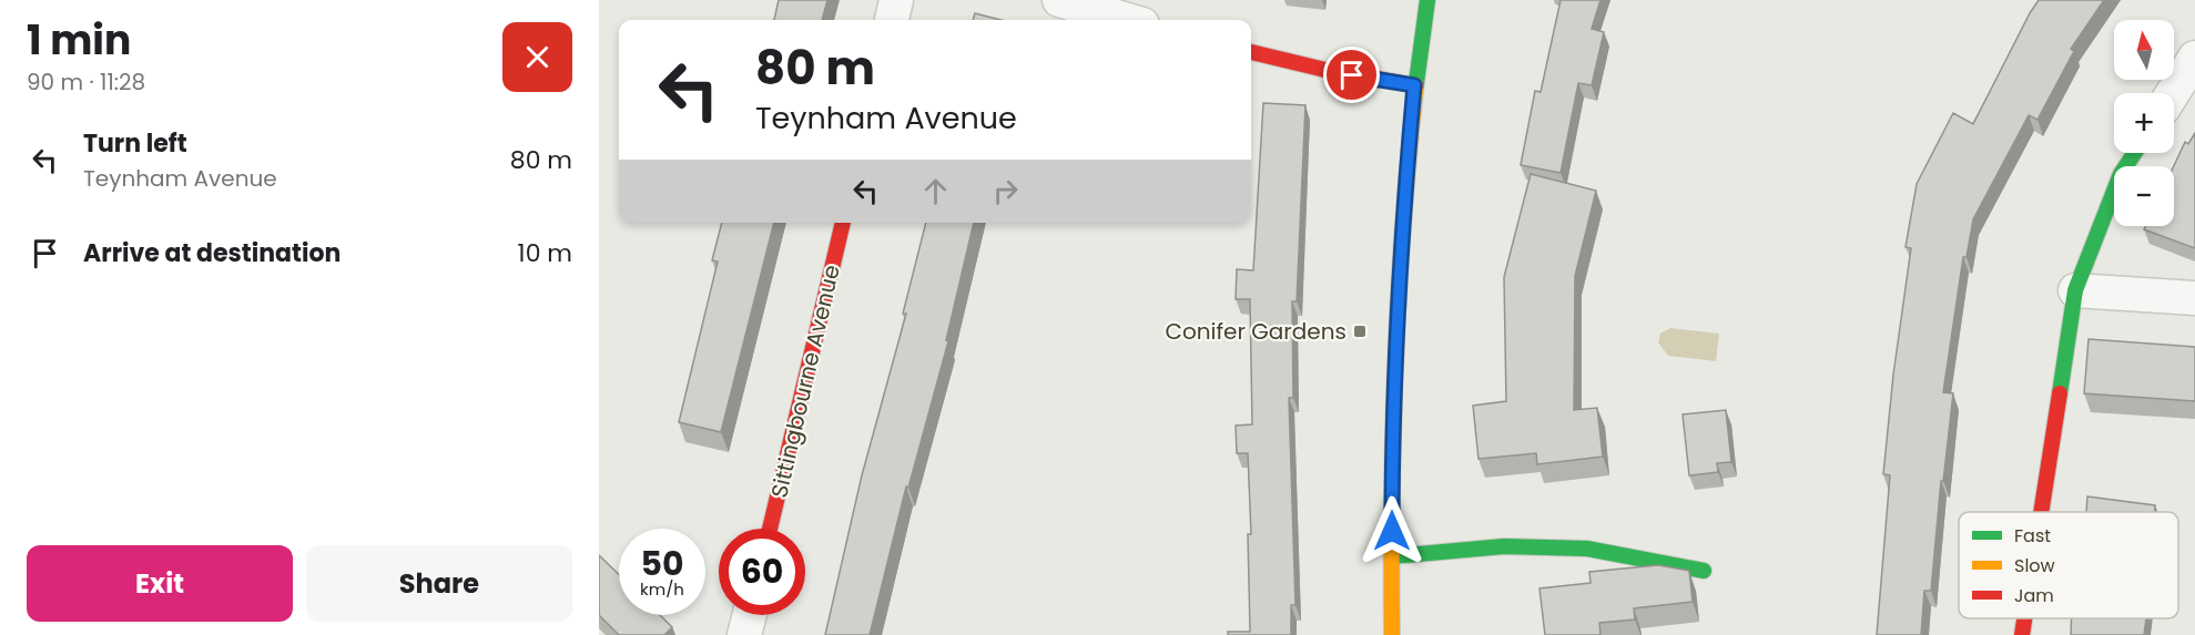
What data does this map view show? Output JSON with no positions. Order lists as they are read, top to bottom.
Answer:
{
  "streets": {
    "street": ["Sittingbourne Avenue"]
  },
  "places": {
    "transit": ["Conifer Gardens"]
  },
  "legend": ["Fast", "Slow", "Jam"],
  "north": "top",
  "page": {
    "heading": ["1 min", "90 m · 11:28"],
    "map_buttons": ["+", "−"],
    "turn": ["80 m", "Teynham Avenue"],
    "list": [
      {
        "name": "Turn left",
        "note": "Teynham Avenue",
        "value": "80 m"
      },
      {
        "name": "Arrive at destination",
        "value": "10 m"
      }
    ],
    "speed": "50 km/h",
    "limit": "60",
    "buttons": ["Exit", "Share"]
  }
}
